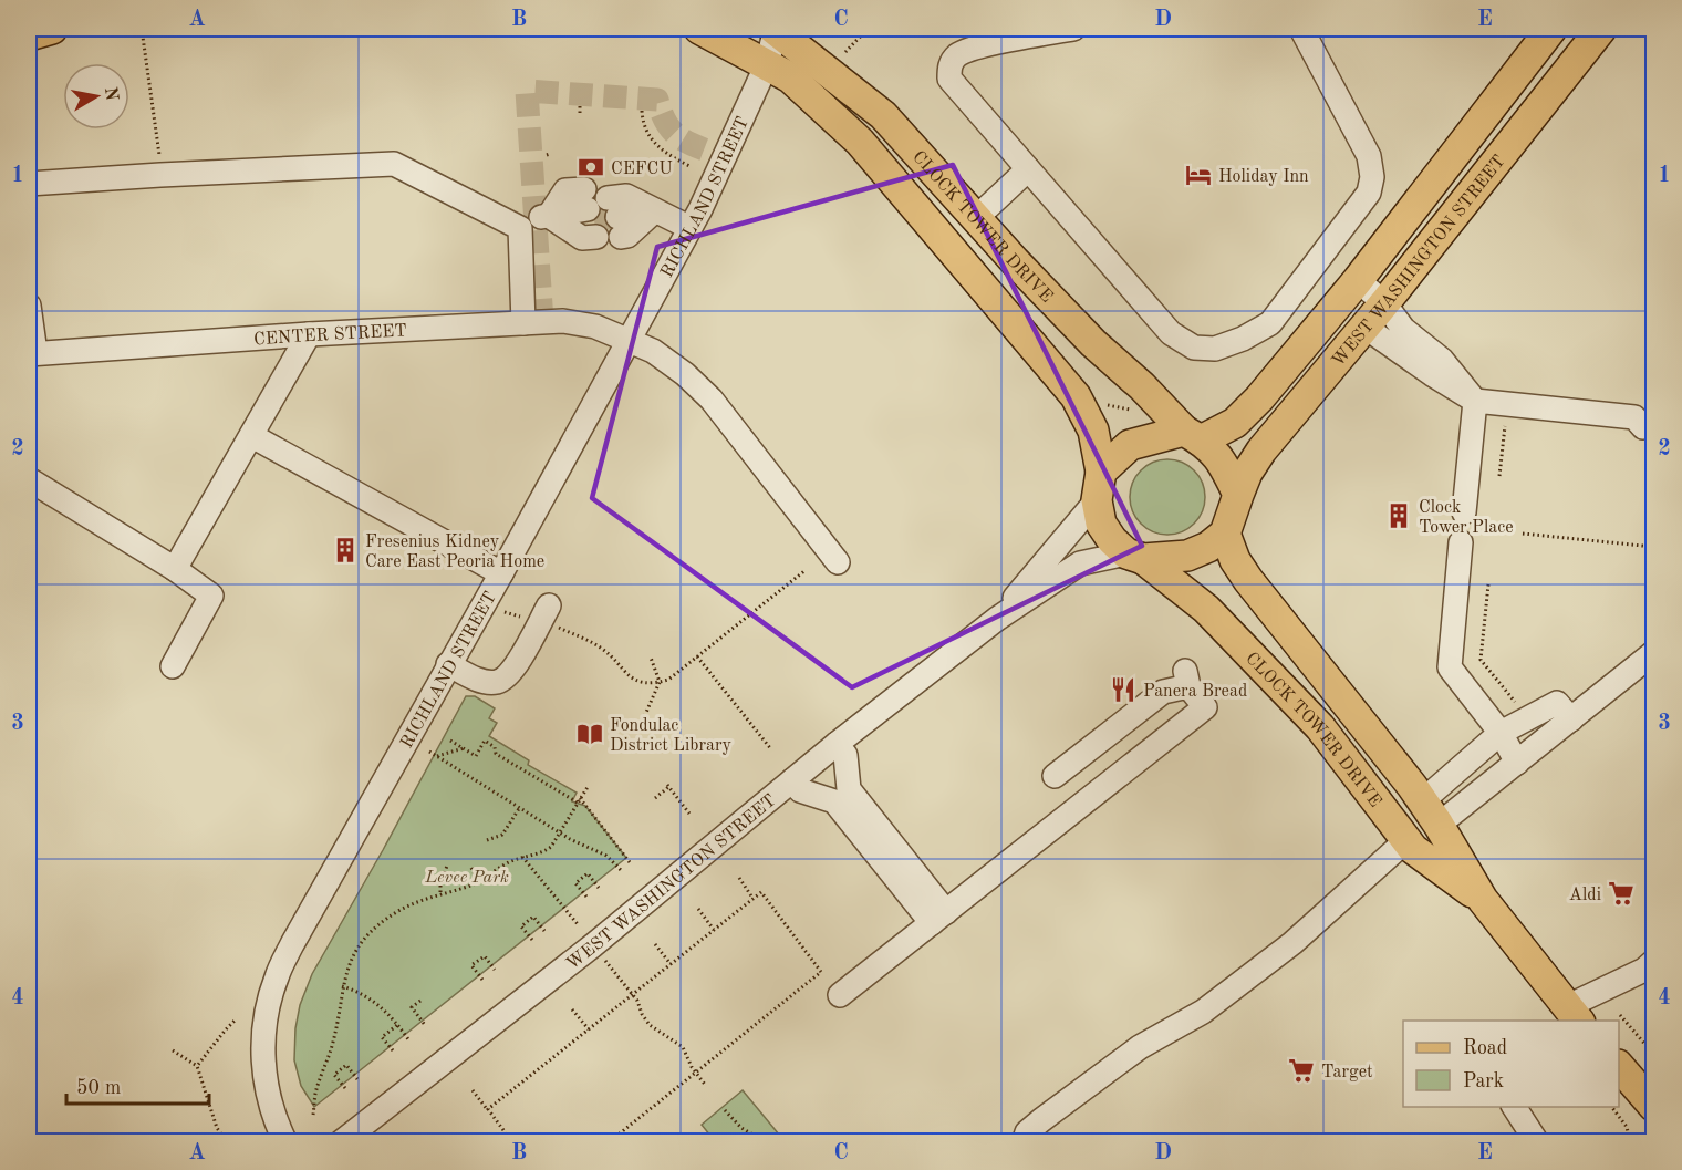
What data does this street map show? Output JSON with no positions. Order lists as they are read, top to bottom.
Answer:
{
  "streets": {
    "main road": ["CLOCK TOWER DRIVE", "WEST WASHINGTON STREET"],
    "street": ["RICHLAND STREET", "CENTER STREET"]
  },
  "crossings": [
    ["RICHLAND STREET", "CLOCK TOWER DRIVE"],
    ["RICHLAND STREET", "CENTER STREET"],
    ["CLOCK TOWER DRIVE", "WEST WASHINGTON STREET"]
  ],
  "parks": ["Levee Park"],
  "places": {
    "bank": ["CEFCU"],
    "hotel": ["Holiday Inn"],
    "building": ["Clock Tower Place", "Fresenius Kidney Care East Peoria Home"],
    "restaurant": ["Panera Bread"],
    "library": ["Fondulac District Library"],
    "supermarket": ["Aldi", "Target"]
  },
  "legend": ["Road", "Park"],
  "scale_bar": "50 m",
  "north": "right",
  "grid": {
    "columns": [
      "A",
      "B",
      "C",
      "D",
      "E"
    ],
    "rows": [
      "1",
      "2",
      "3",
      "4"
    ]
  }
}
